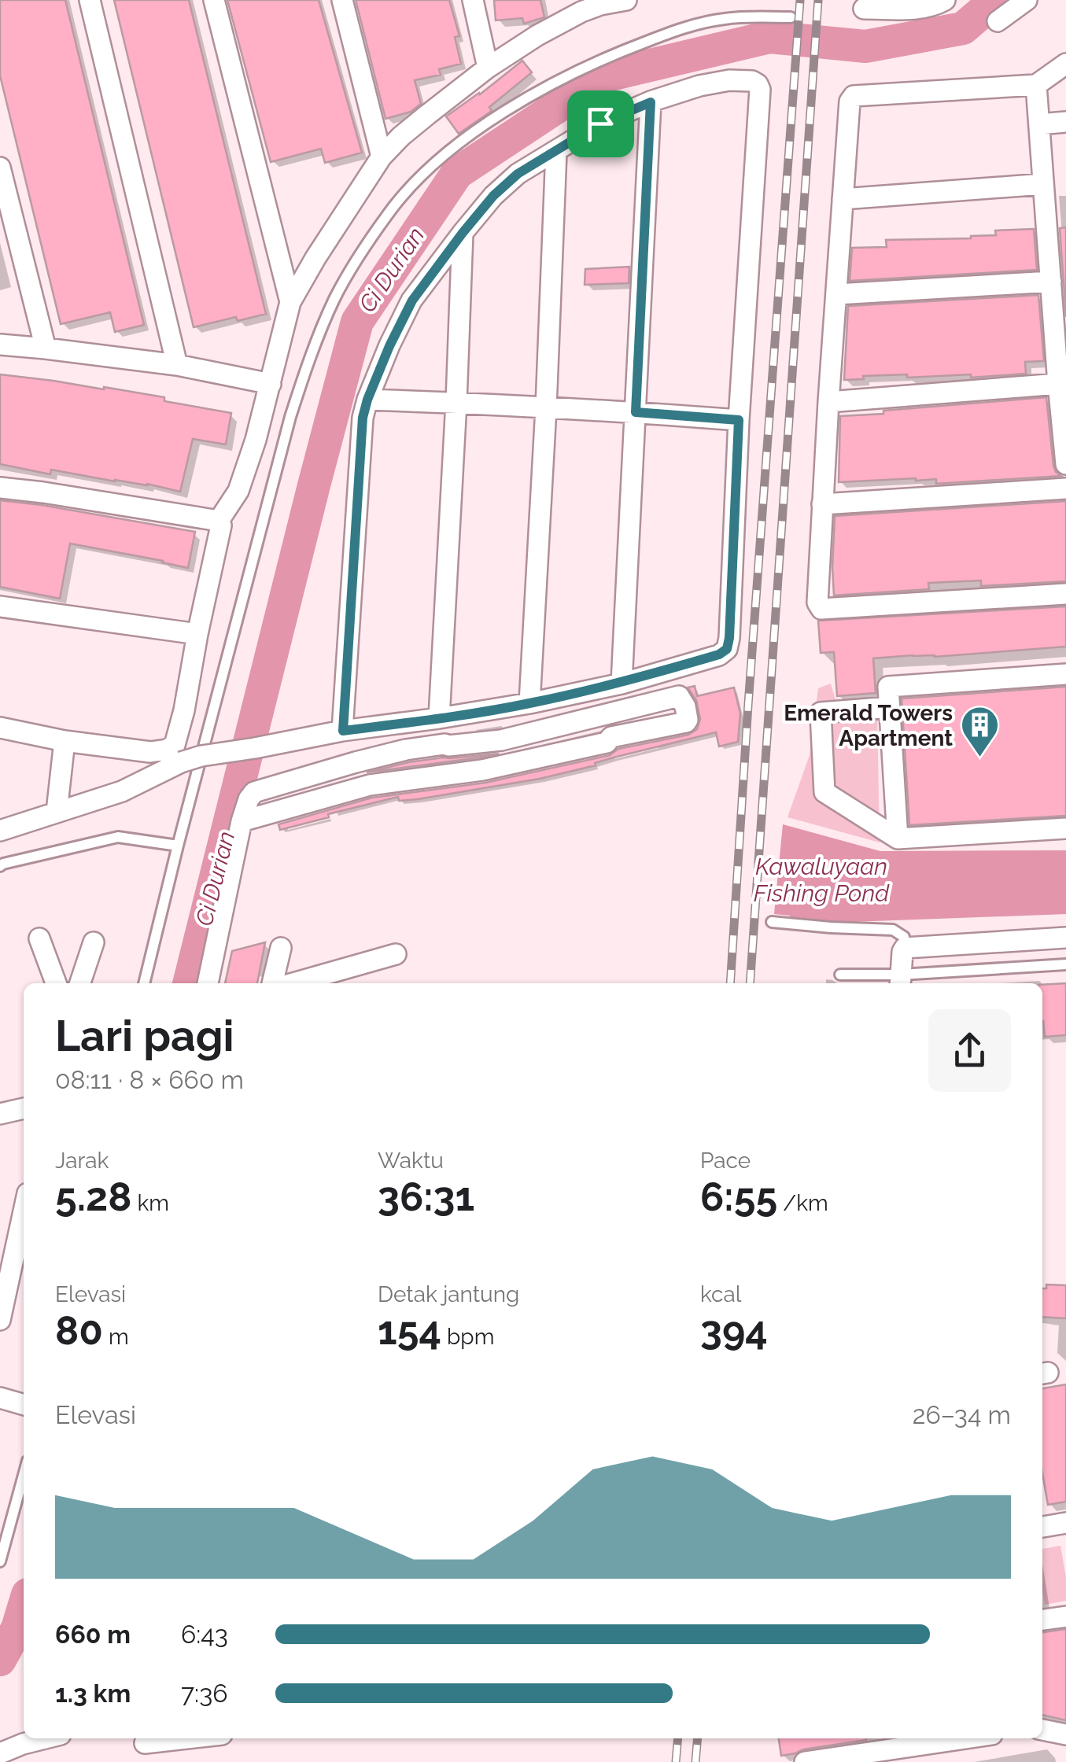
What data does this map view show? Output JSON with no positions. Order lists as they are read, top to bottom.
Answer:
{
  "water": ["Ci Durian", "Kawaluyaan Fishing Pond"],
  "places": {
    "building": ["Emerald Towers Apartment"]
  },
  "page": {
    "heading": ["Lari pagi", "08:11 · 8 × 660 m"],
    "stats": [
      ["Jarak", "5.28 km"],
      ["Waktu", "36:31"],
      ["Pace", "6:55 /km"],
      ["Elevasi", "80 m"],
      ["Detak jantung", "154 bpm"],
      ["kcal", "394"]
    ],
    "chart": ["Elevasi", "26–34 m"],
    "list": [
      {
        "name": "660 m",
        "note": "6:43"
      },
      {
        "name": "1.3 km",
        "note": "7:36"
      }
    ]
  }
}
